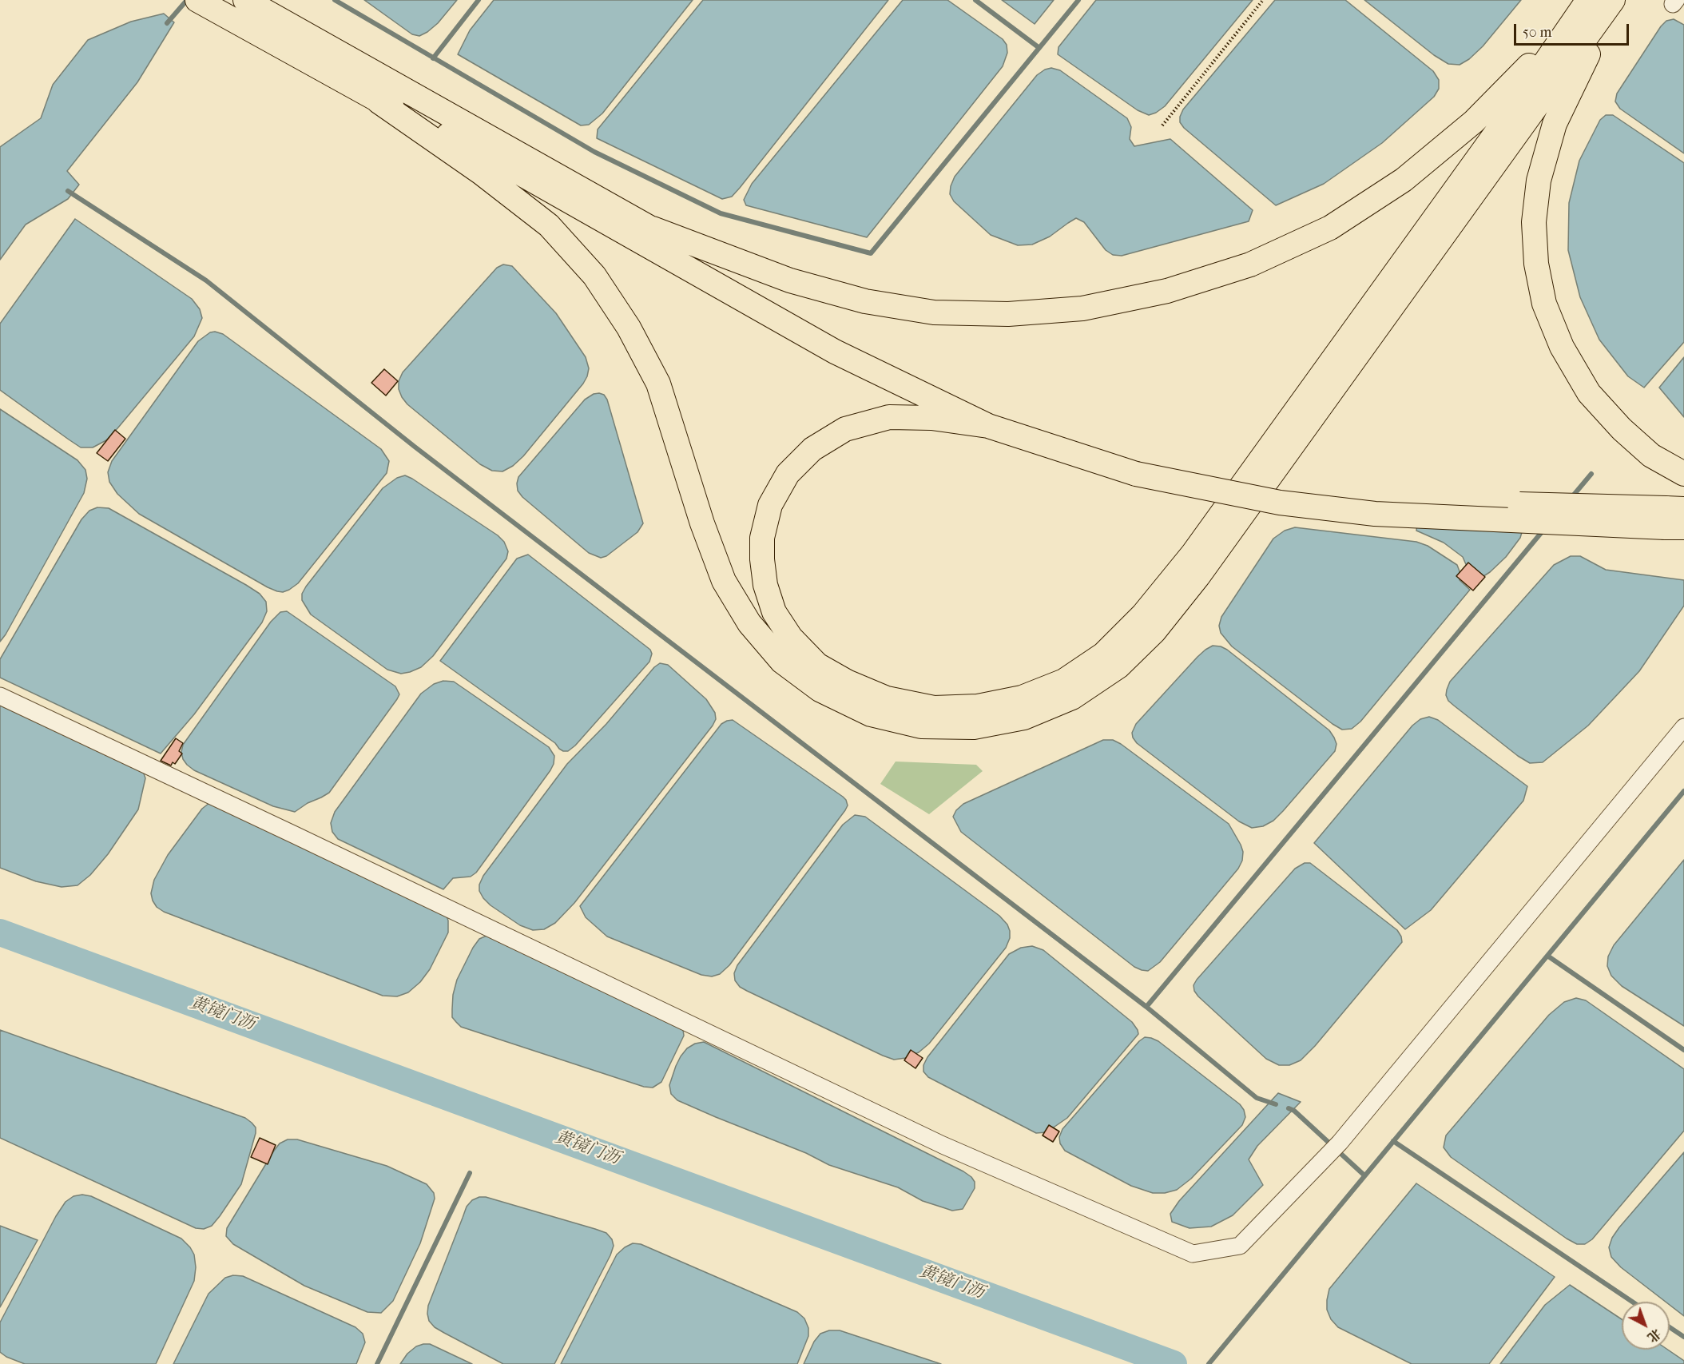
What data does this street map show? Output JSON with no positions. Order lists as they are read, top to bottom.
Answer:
{
  "water": ["黄镜门沥"],
  "scale_bar": "50 m",
  "north": "bottom right"
}
